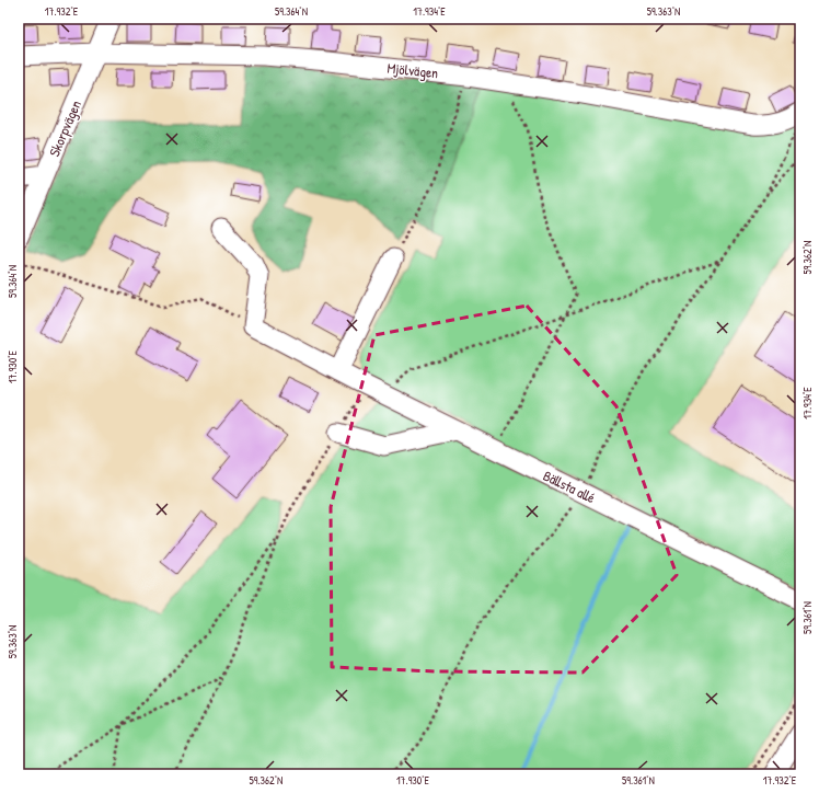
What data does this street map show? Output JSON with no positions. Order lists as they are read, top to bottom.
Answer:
{
  "streets": {
    "street": ["Mjölvägen", "Skorpvägen", "Bällsta allé"]
  },
  "crossings": [
    ["Mjölvägen", "Skorpvägen"]
  ],
  "coordinates": [
    "17.932°E",
    "59.364°N",
    "17.934°E",
    "59.363°N",
    "59.362°N",
    "17.930°E",
    "59.361°N"
  ]
}
